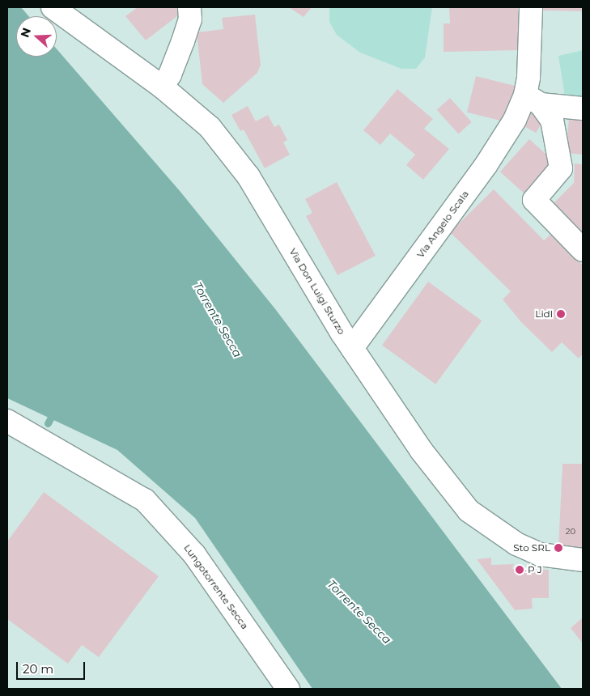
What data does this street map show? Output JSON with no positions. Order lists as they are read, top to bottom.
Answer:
{
  "streets": {
    "street": ["Via Angelo Scala", "Via Don Luigi Sturzo", "Lungotorrente Secca"]
  },
  "crossings": [
    ["Via Angelo Scala", "Via Don Luigi Sturzo"]
  ],
  "water": ["Torrente Secca"],
  "places": ["Lidl", "Sto SRL", "P J"],
  "house_numbers": ["20"],
  "scale_bar": "20 m",
  "north": "left"
}
